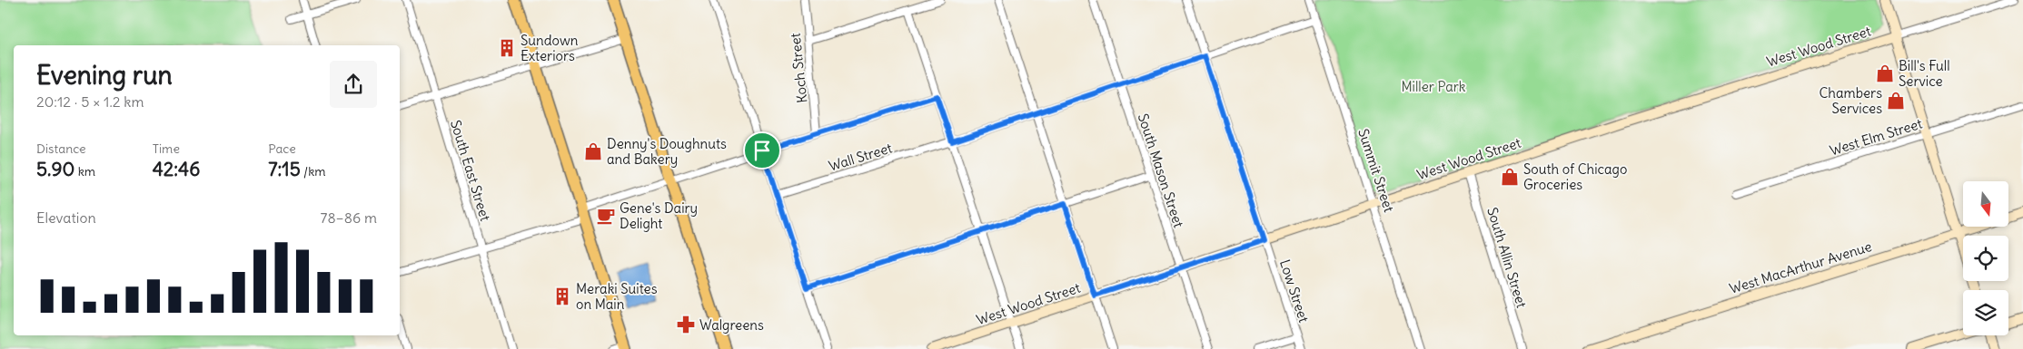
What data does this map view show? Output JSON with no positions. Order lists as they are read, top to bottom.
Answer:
{
  "streets": {
    "street": [
      "West Wood Street",
      "Koch Street",
      "West Elm Street",
      "Wall Street",
      "South East Street",
      "South Mason Street",
      "Summit Street",
      "South Allin Street",
      "West MacArthur Avenue",
      "Low Street"
    ]
  },
  "crossings": [
    ["West Wood Street", "South Mason Street"],
    ["West Wood Street", "Summit Street"],
    ["West Wood Street", "South Allin Street"],
    ["West Wood Street", "Low Street"],
    ["Wall Street", "South Mason Street"],
    ["Wall Street", "Summit Street"],
    ["Wall Street", "Low Street"]
  ],
  "parks": ["Miller Park"],
  "places": {
    "building": ["Sundown Exteriors", "Meraki Suites on Main"],
    "shop": [
      "Bill's Full Service",
      "Chambers Services",
      "Denny's Doughnuts and Bakery",
      "South of Chicago Groceries"
    ],
    "cafe": ["Gene's Dairy Delight"],
    "pharmacy": ["Walgreens"]
  },
  "north": "bottom",
  "page": {
    "heading": ["Evening run", "20:12 · 5 × 1.2 km"],
    "stats": [
      ["Distance", "5.90 km"],
      ["Time", "42:46"],
      ["Pace", "7:15 /km"]
    ],
    "chart": ["Elevation", "78–86 m"]
  }
}
